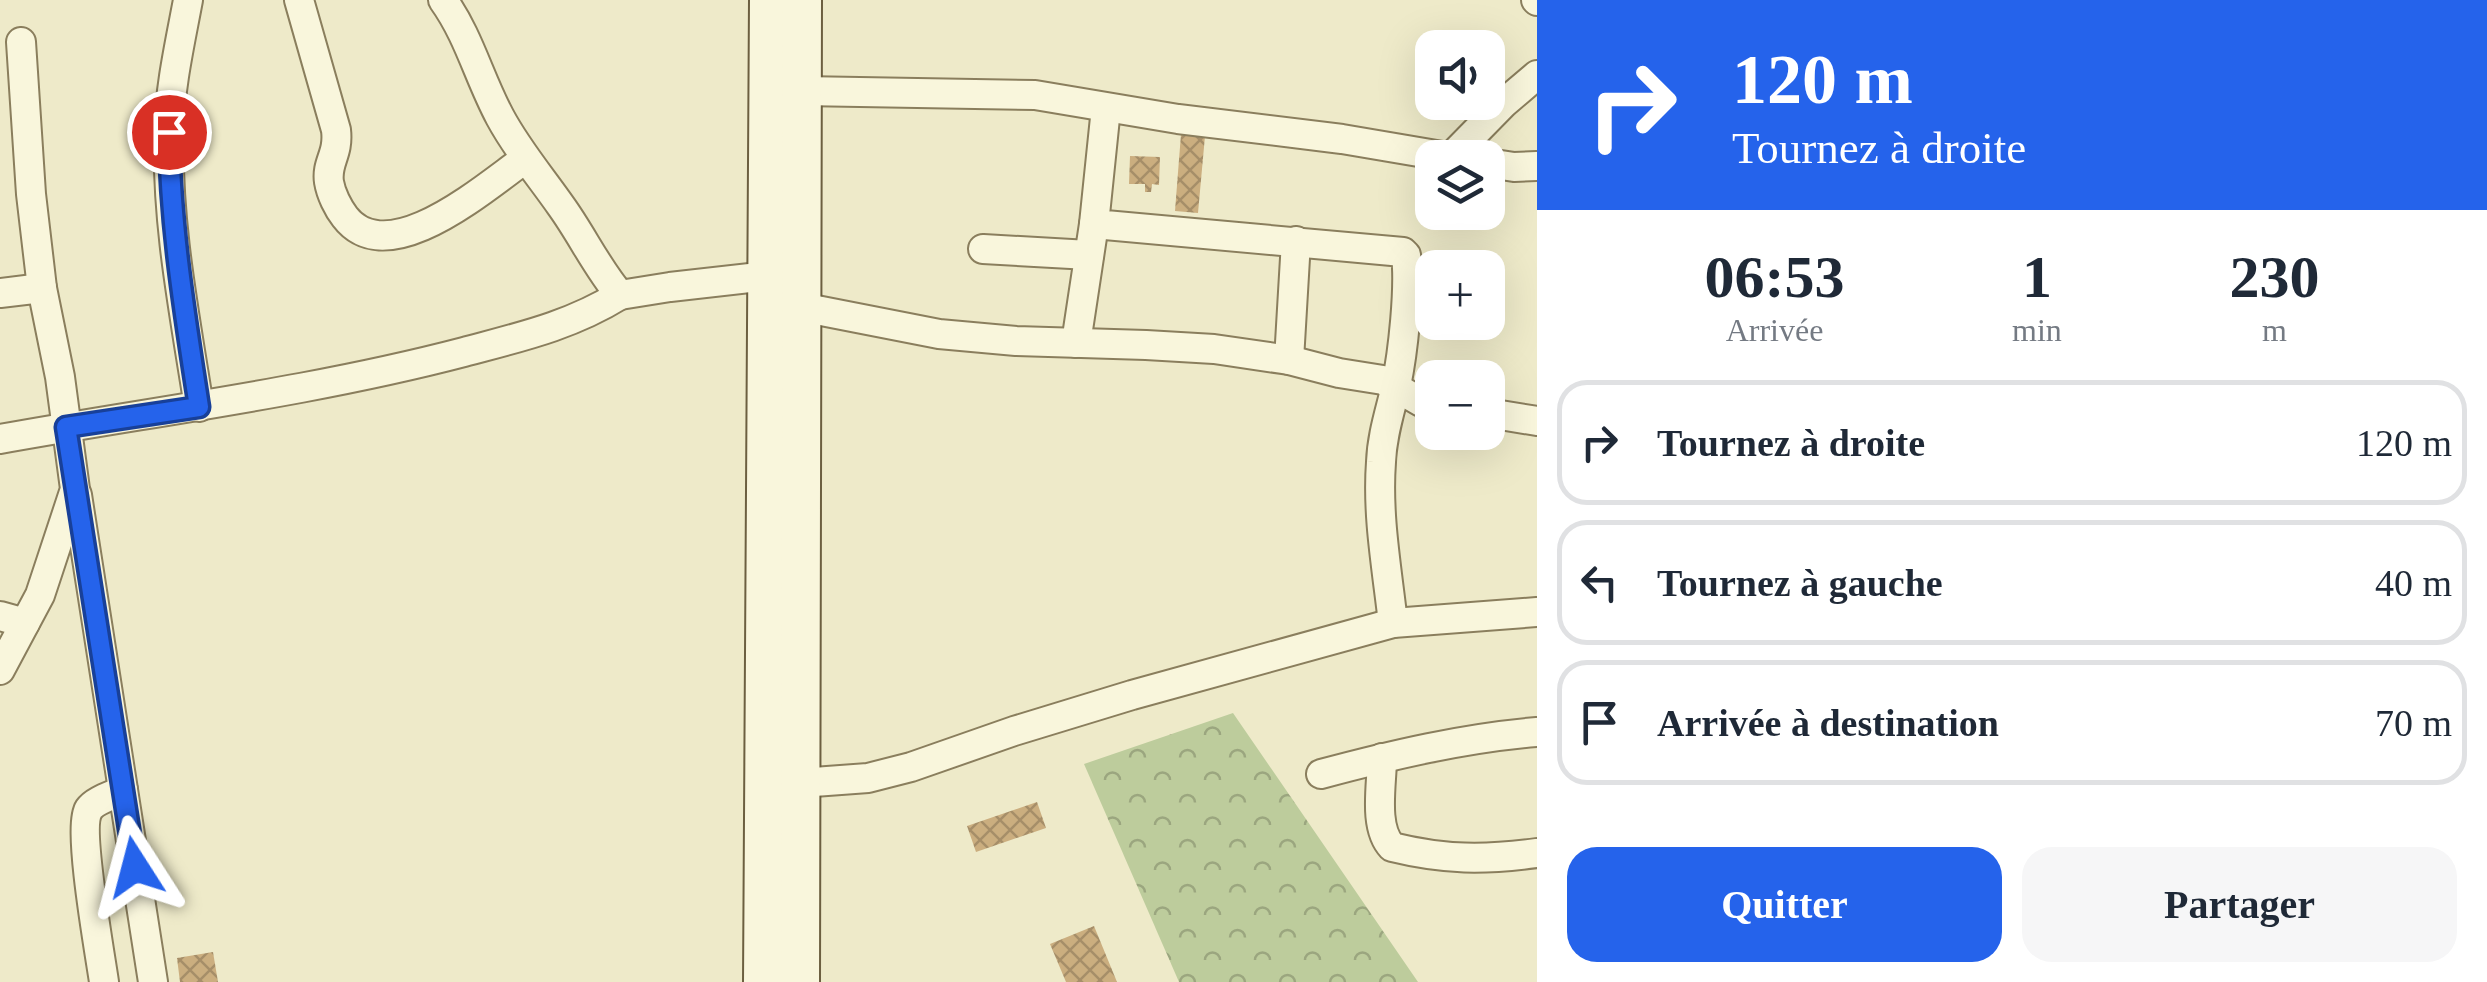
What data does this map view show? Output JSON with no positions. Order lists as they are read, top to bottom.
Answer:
{
  "page": {
    "turn": ["120 m", "Tournez à droite"],
    "map_buttons": ["+", "−"],
    "eta": [
      "06:53",
      "Arrivée",
      "1",
      "min",
      "230",
      "m"
    ],
    "list": [
      {
        "name": "Tournez à droite",
        "value": "120 m"
      },
      {
        "name": "Tournez à gauche",
        "value": "40 m"
      },
      {
        "name": "Arrivée à destination",
        "value": "70 m"
      }
    ],
    "buttons": ["Quitter", "Partager"]
  }
}
